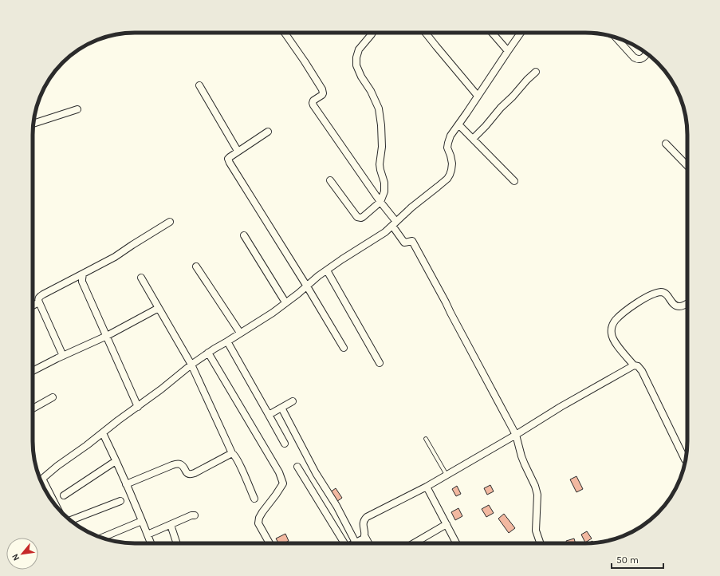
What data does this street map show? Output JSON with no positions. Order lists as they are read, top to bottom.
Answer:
{
  "scale_bar": "50 m",
  "north": "bottom left"
}
